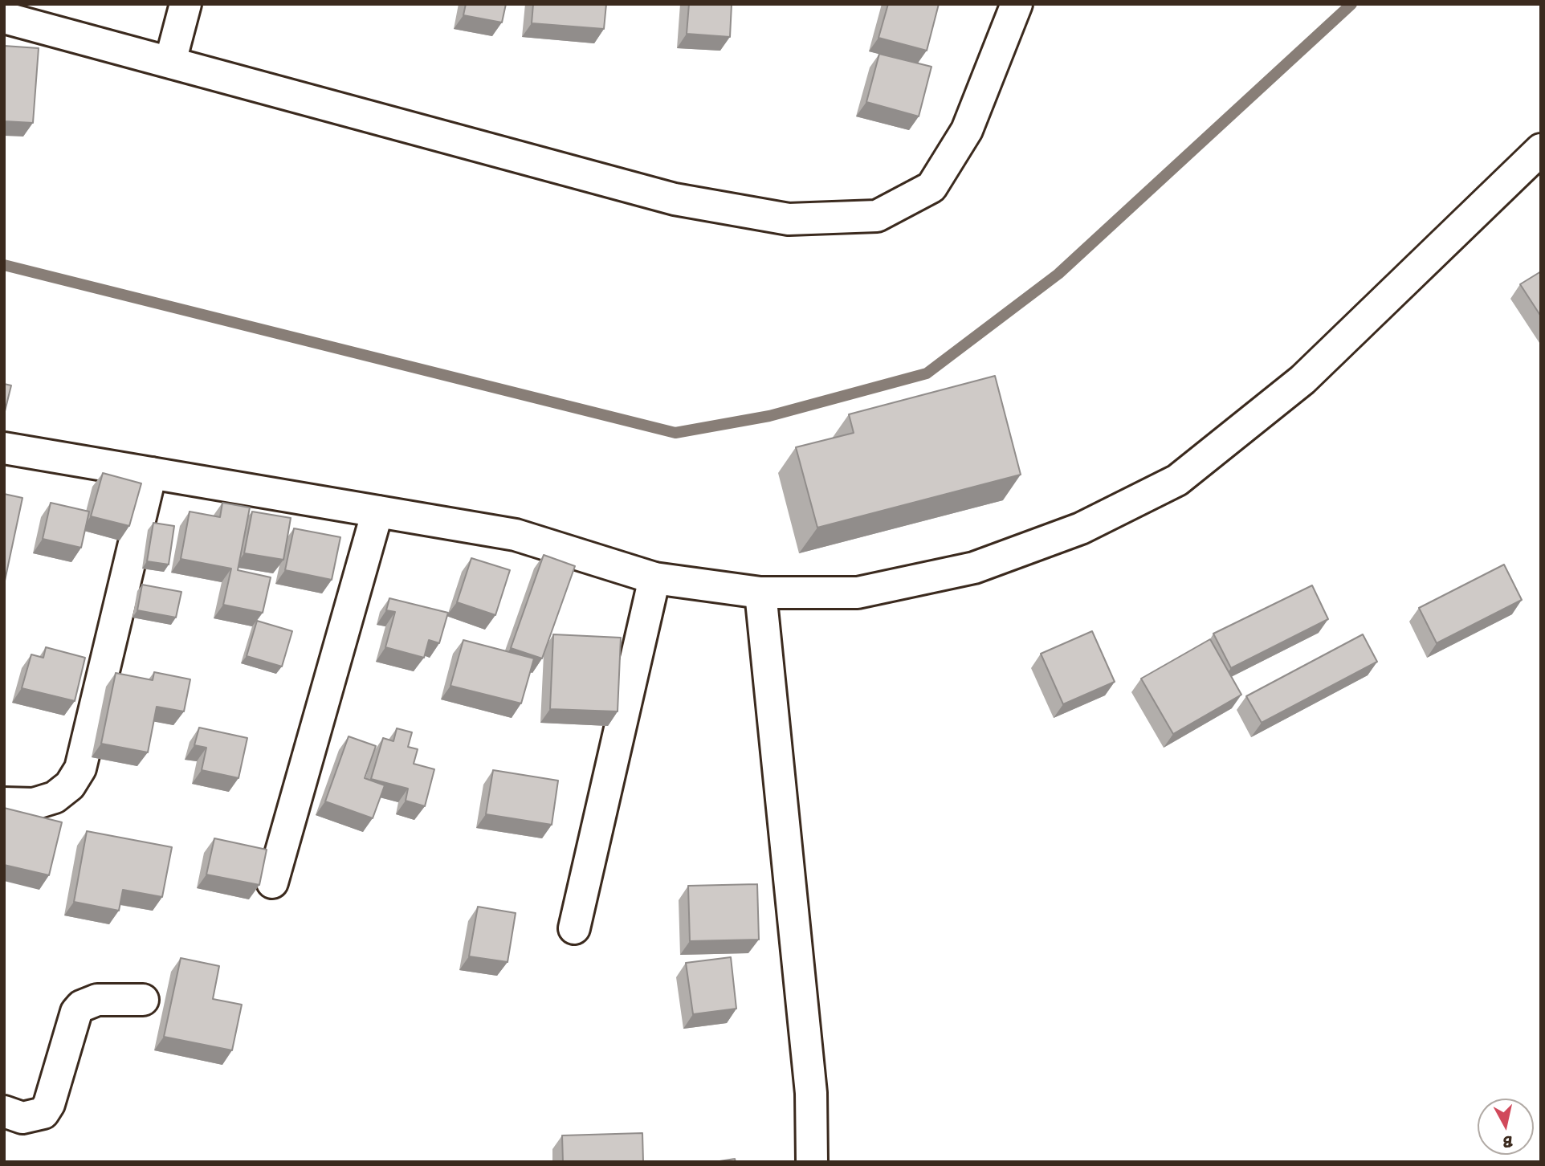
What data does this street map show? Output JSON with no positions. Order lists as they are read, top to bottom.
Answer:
{
  "north": "bottom"
}
